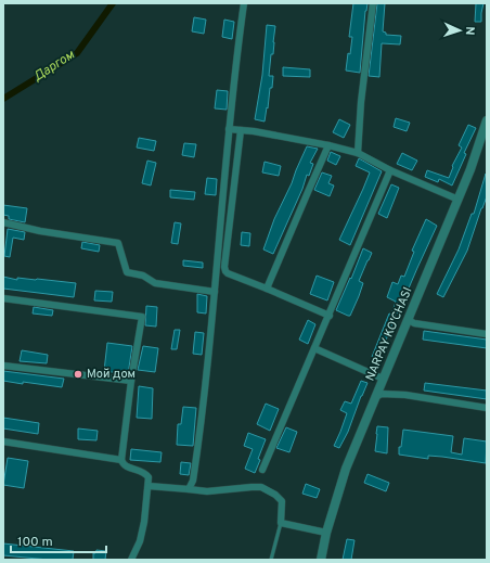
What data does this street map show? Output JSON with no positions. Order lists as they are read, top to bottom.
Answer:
{
  "streets": {
    "street": ["NARPAY KO'CHASI"]
  },
  "water": ["Даргом"],
  "places": ["Мой дом"],
  "scale_bar": "100 m",
  "north": "right"
}
